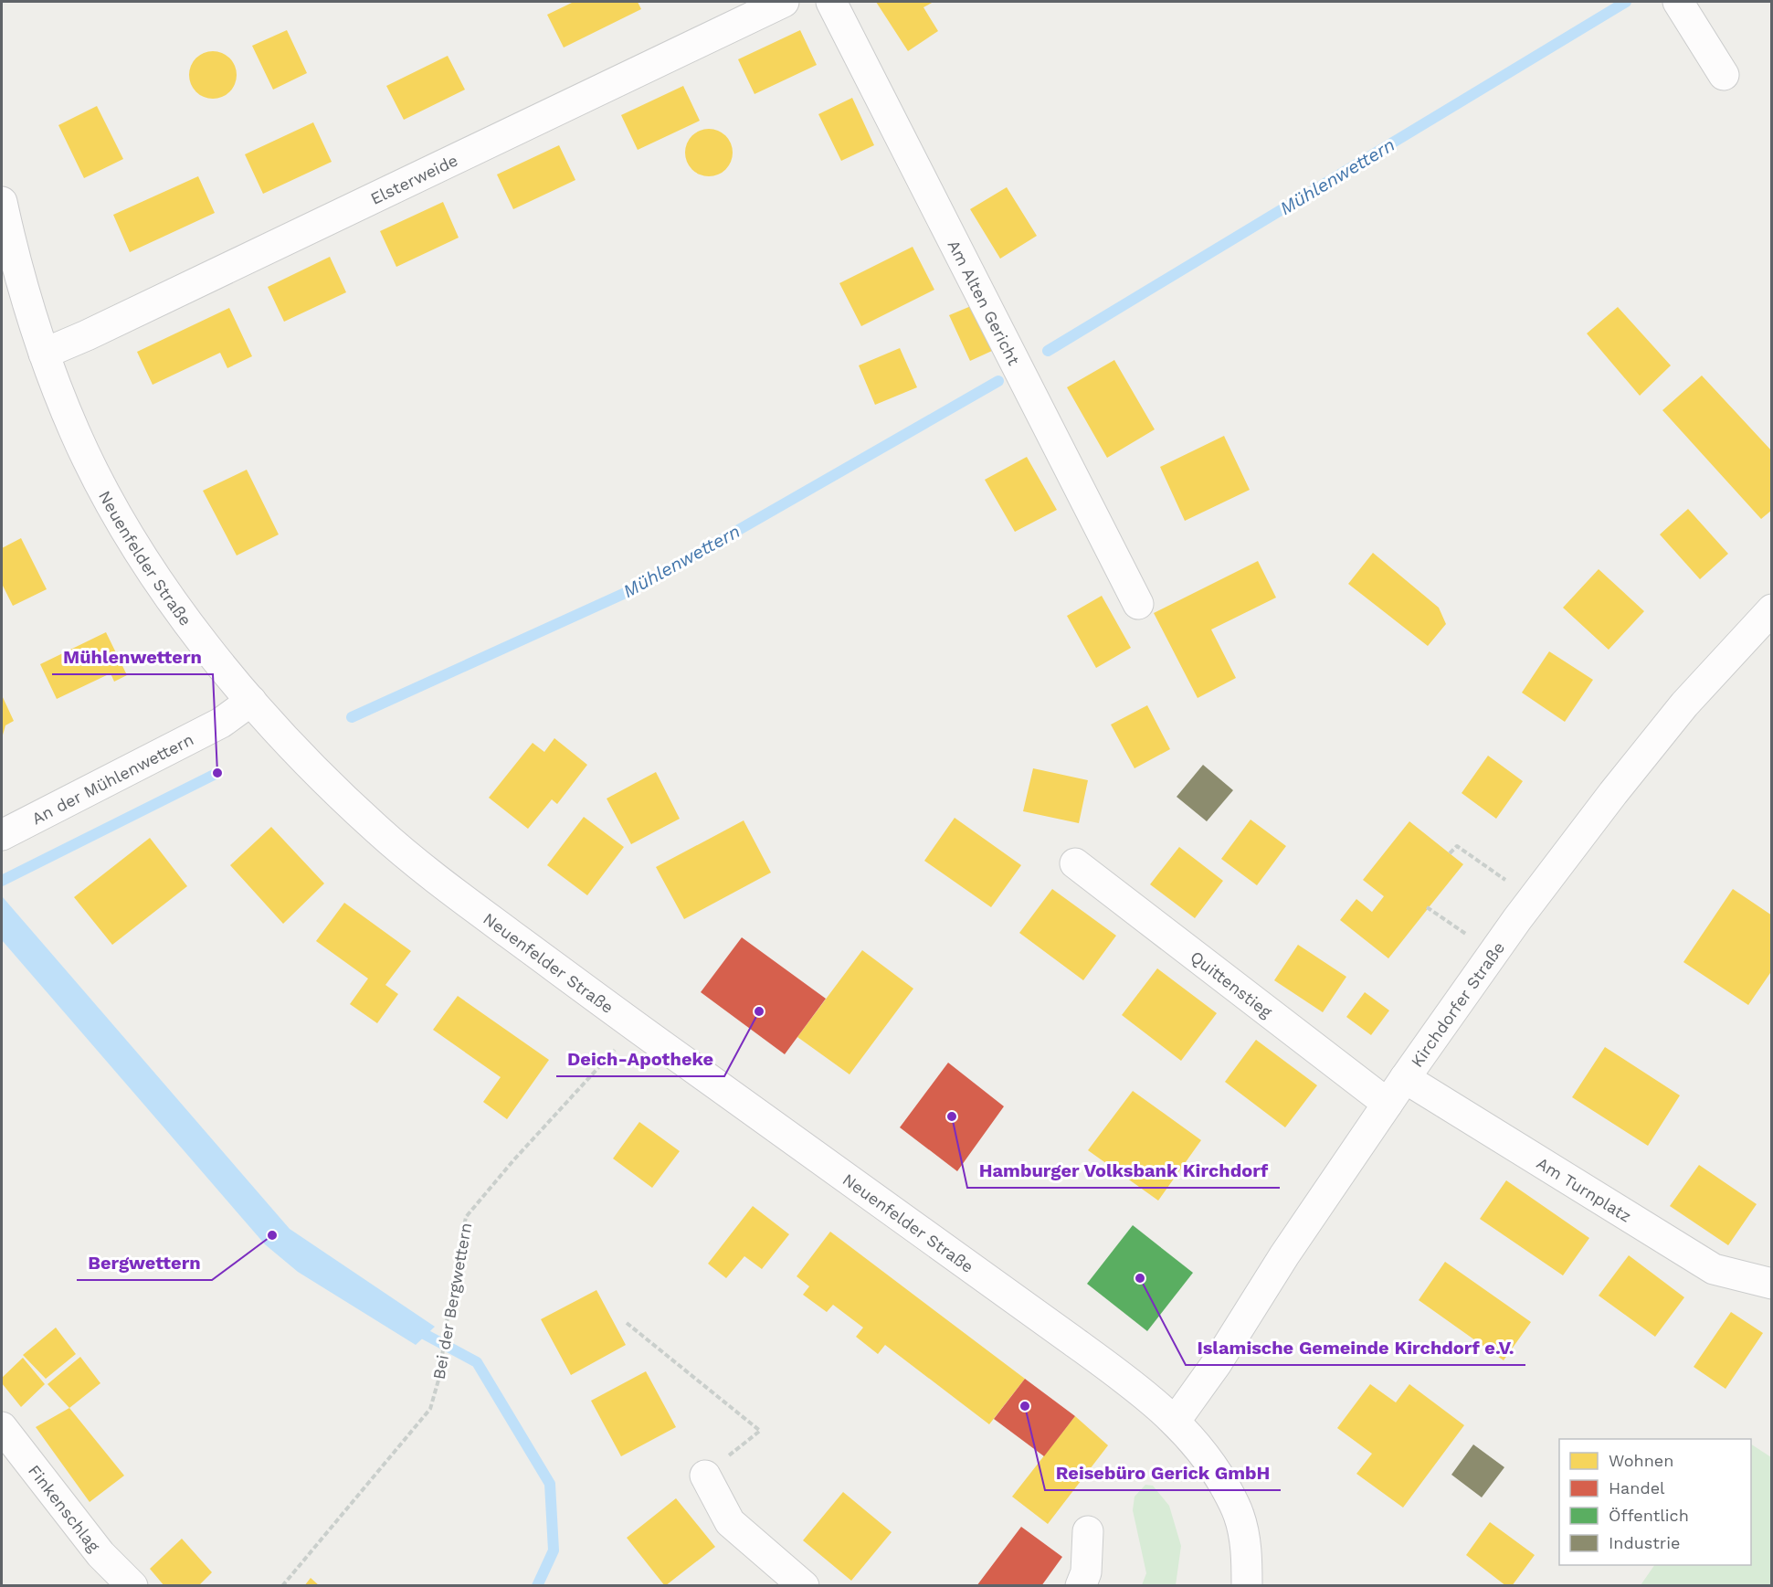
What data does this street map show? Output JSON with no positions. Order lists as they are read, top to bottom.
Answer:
{
  "streets": {
    "street": [
      "Elsterweide",
      "Am Alten Gericht",
      "Neuenfelder Straße",
      "An der Mühlenwettern",
      "Quittenstieg",
      "Kirchdorfer Straße",
      "Am Turnplatz",
      "Finkenschlag"
    ],
    "path": ["Bei der Bergwettern"]
  },
  "crossings": [
    ["Elsterweide", "Neuenfelder Straße"],
    ["Neuenfelder Straße", "An der Mühlenwettern"],
    ["Neuenfelder Straße", "Kirchdorfer Straße"],
    ["Neuenfelder Straße", "Bei der Bergwettern"],
    ["Quittenstieg", "Kirchdorfer Straße"],
    ["Kirchdorfer Straße", "Am Turnplatz"]
  ],
  "water": ["Mühlenwettern"],
  "places": [
    "Mühlenwettern",
    "Deich-Apotheke",
    "Hamburger Volksbank Kirchdorf",
    "Bergwettern",
    "Islamische Gemeinde Kirchdorf e.V.",
    "Reisebüro Gerick GmbH"
  ],
  "legend": [
    "Wohnen",
    "Handel",
    "Öffentlich",
    "Industrie"
  ]
}
